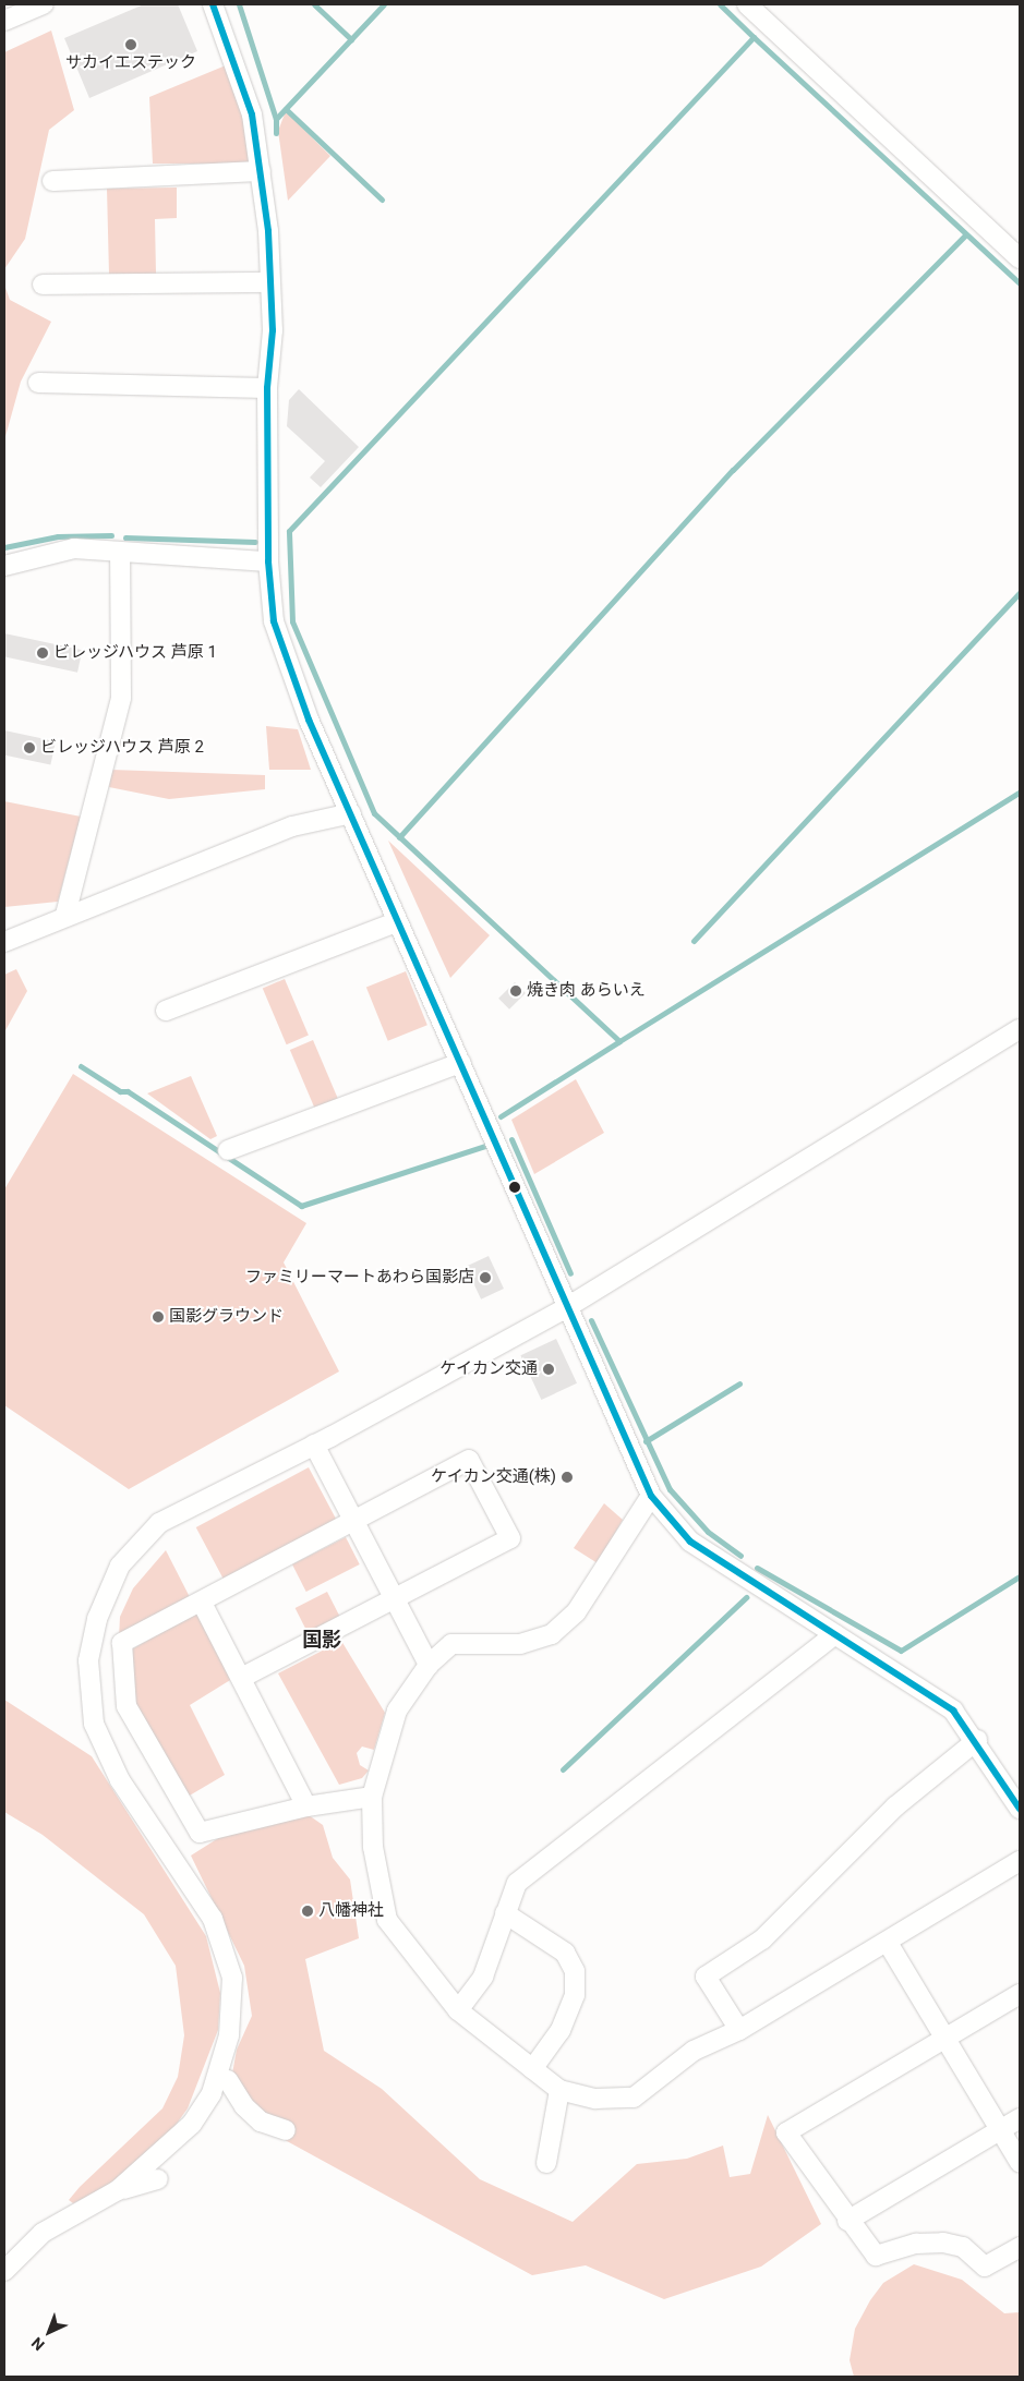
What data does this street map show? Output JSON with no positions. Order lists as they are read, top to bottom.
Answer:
{
  "districts": ["国影"],
  "places": [
    "サカイエステック",
    "ビレッジハウス 芦原 1",
    "ビレッジハウス 芦原 2",
    "焼き肉 あらいえ",
    "ファミリーマートあわら国影店",
    "国影グラウンド",
    "ケイカン交通",
    "ケイカン交通(株)",
    "八幡神社"
  ],
  "north": "bottom left"
}
